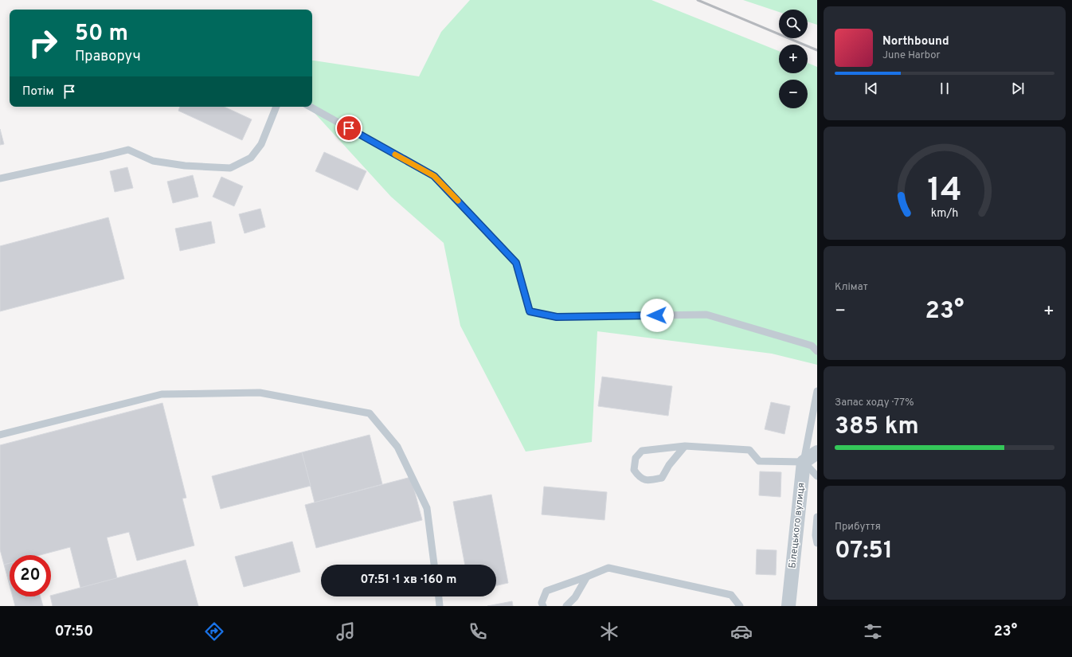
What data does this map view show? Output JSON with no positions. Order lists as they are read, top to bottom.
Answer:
{
  "streets": {
    "street": ["Білецького вулиця"]
  },
  "page": {
    "map_buttons": ["+", "−"],
    "turn": ["50 m", "Праворуч"],
    "song": ["Northbound", "June Harbor"],
    "then": "Потім",
    "tile": [
      "Клімат",
      ["Запас ходу · 77%", "385 km"],
      ["Прибуття", "07:51"]
    ],
    "heat": ["−", "23°", "+"],
    "limit": "20",
    "trip": "07:51 · 1 хв · 160 m",
    "tabs": ["07:50", "23°"],
    "gauge": ["14", "km/h"]
  }
}
